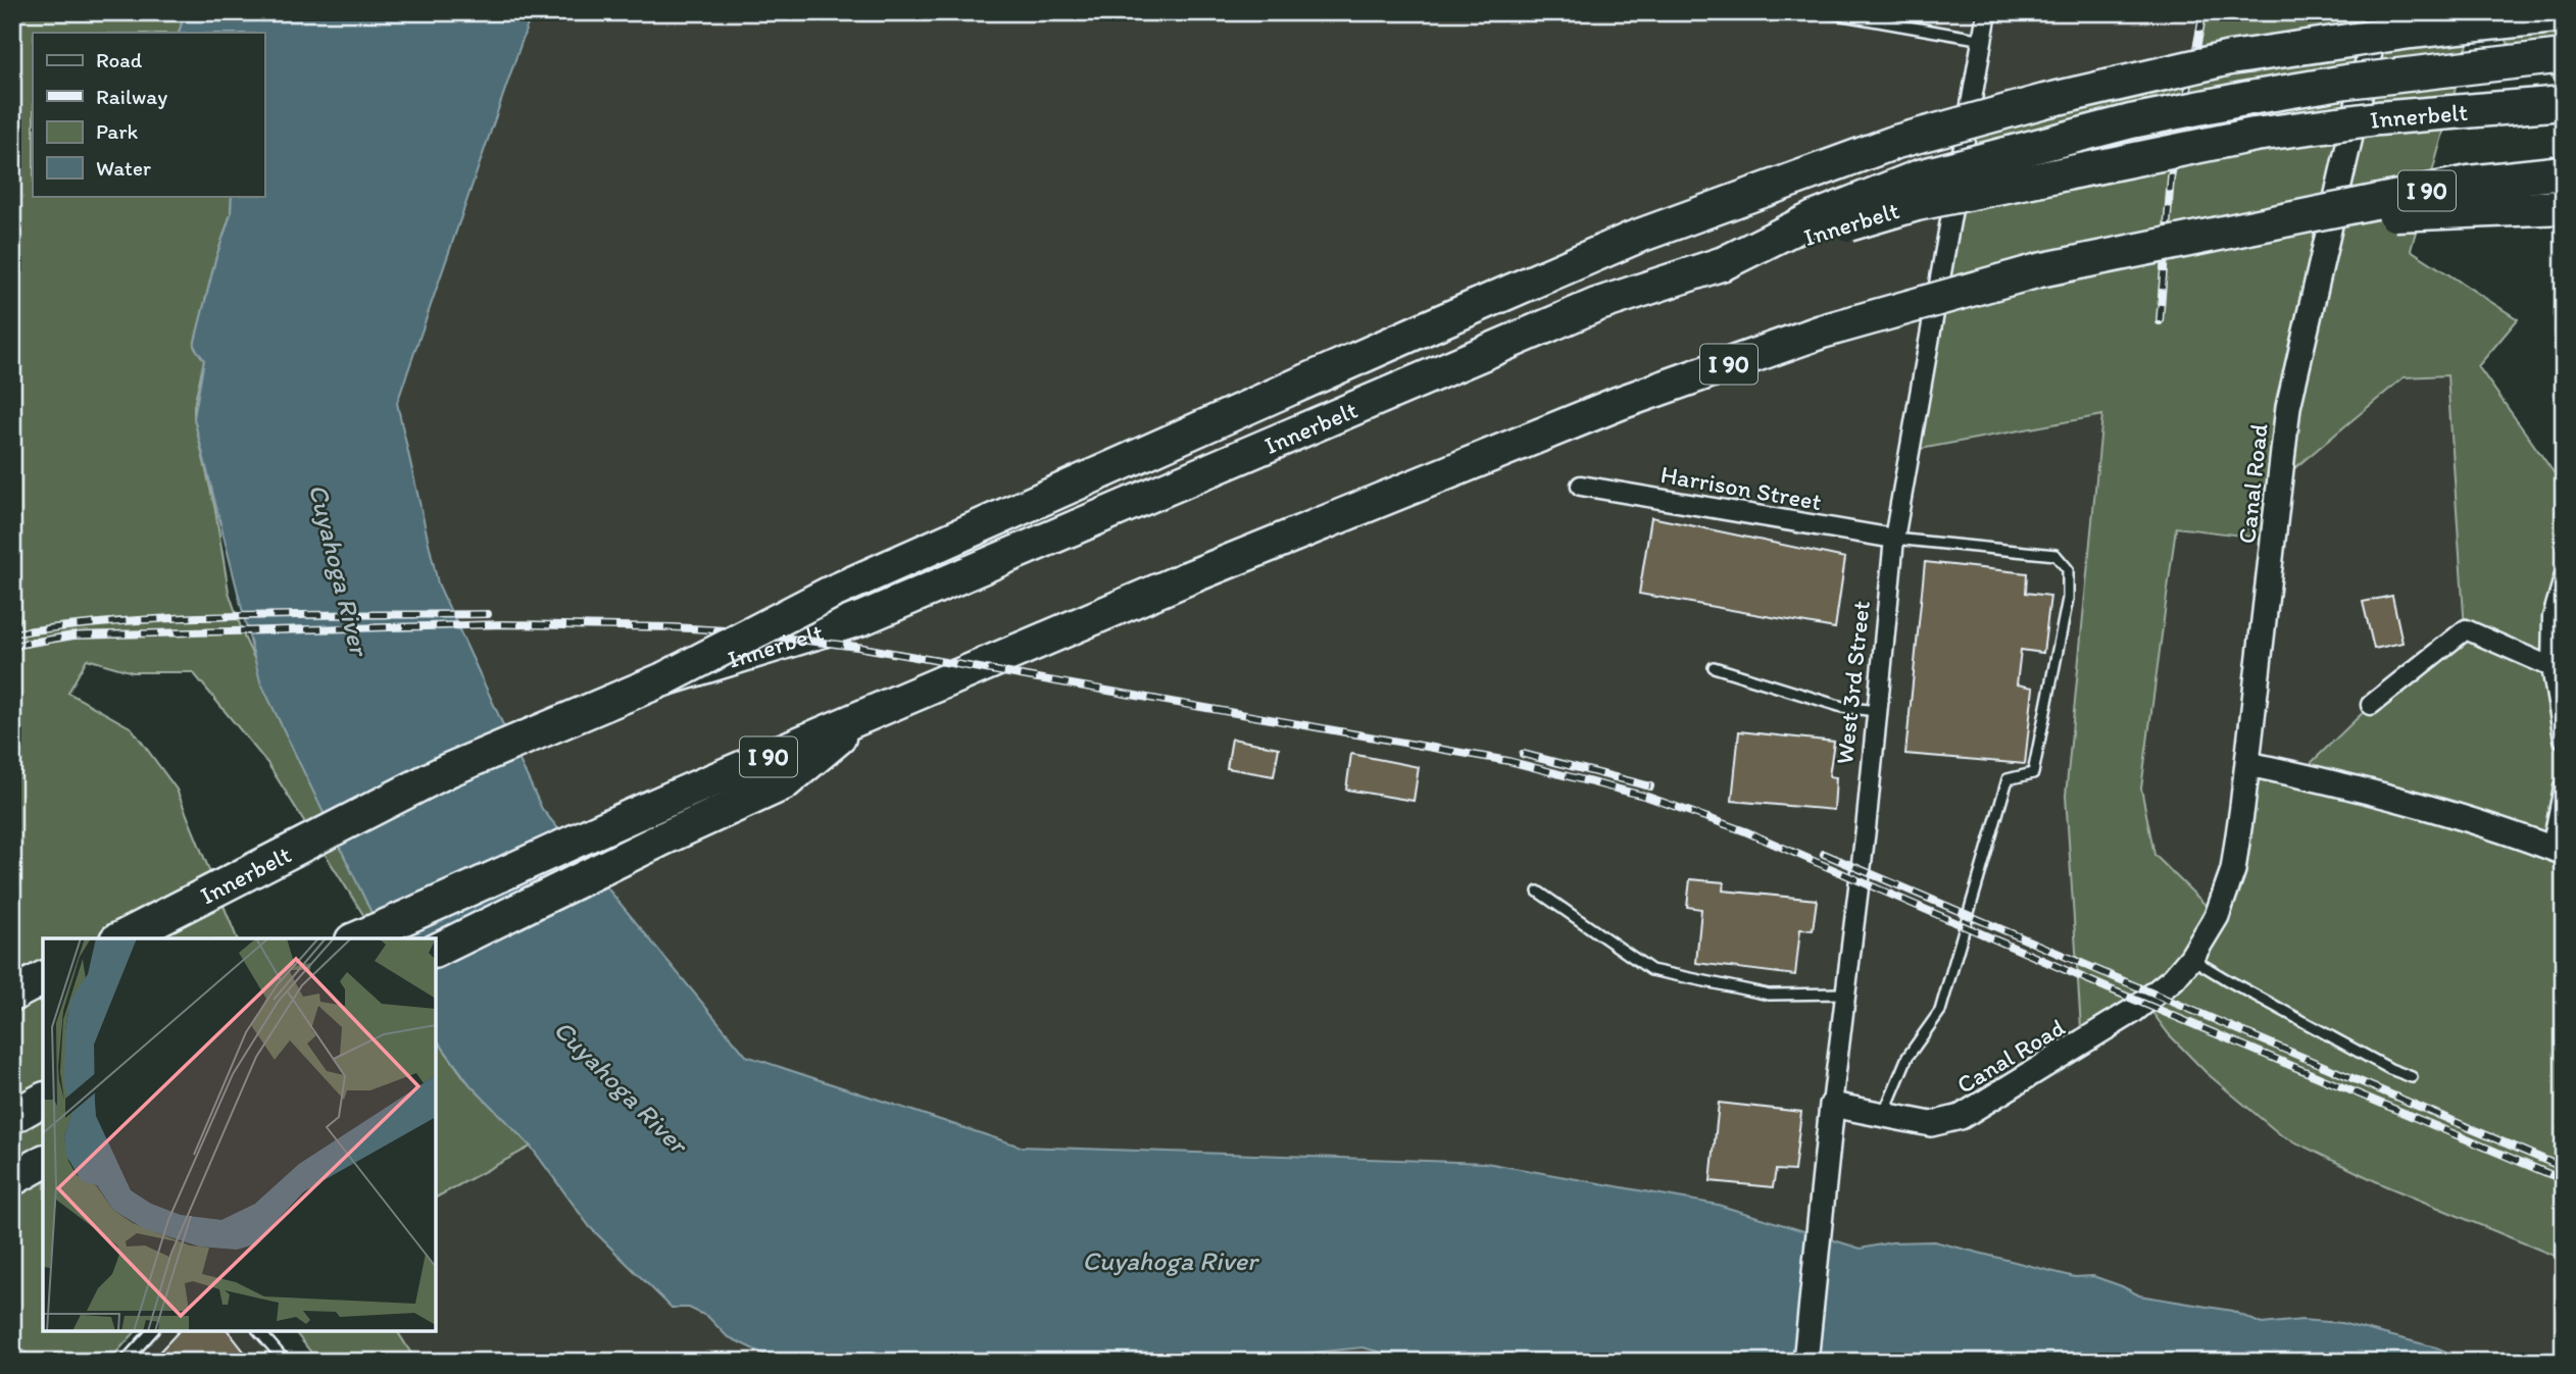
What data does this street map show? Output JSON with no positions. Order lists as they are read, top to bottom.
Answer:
{
  "streets": {
    "highway": ["Innerbelt", "I 90"],
    "street": ["Canal Road", "Harrison Street", "West 3rd Street"]
  },
  "crossings": [
    ["Canal Road", "West 3rd Street"],
    ["Harrison Street", "West 3rd Street"]
  ],
  "water": ["Cuyahoga River"],
  "legend": [
    "Road",
    "Railway",
    "Park",
    "Water"
  ]
}
